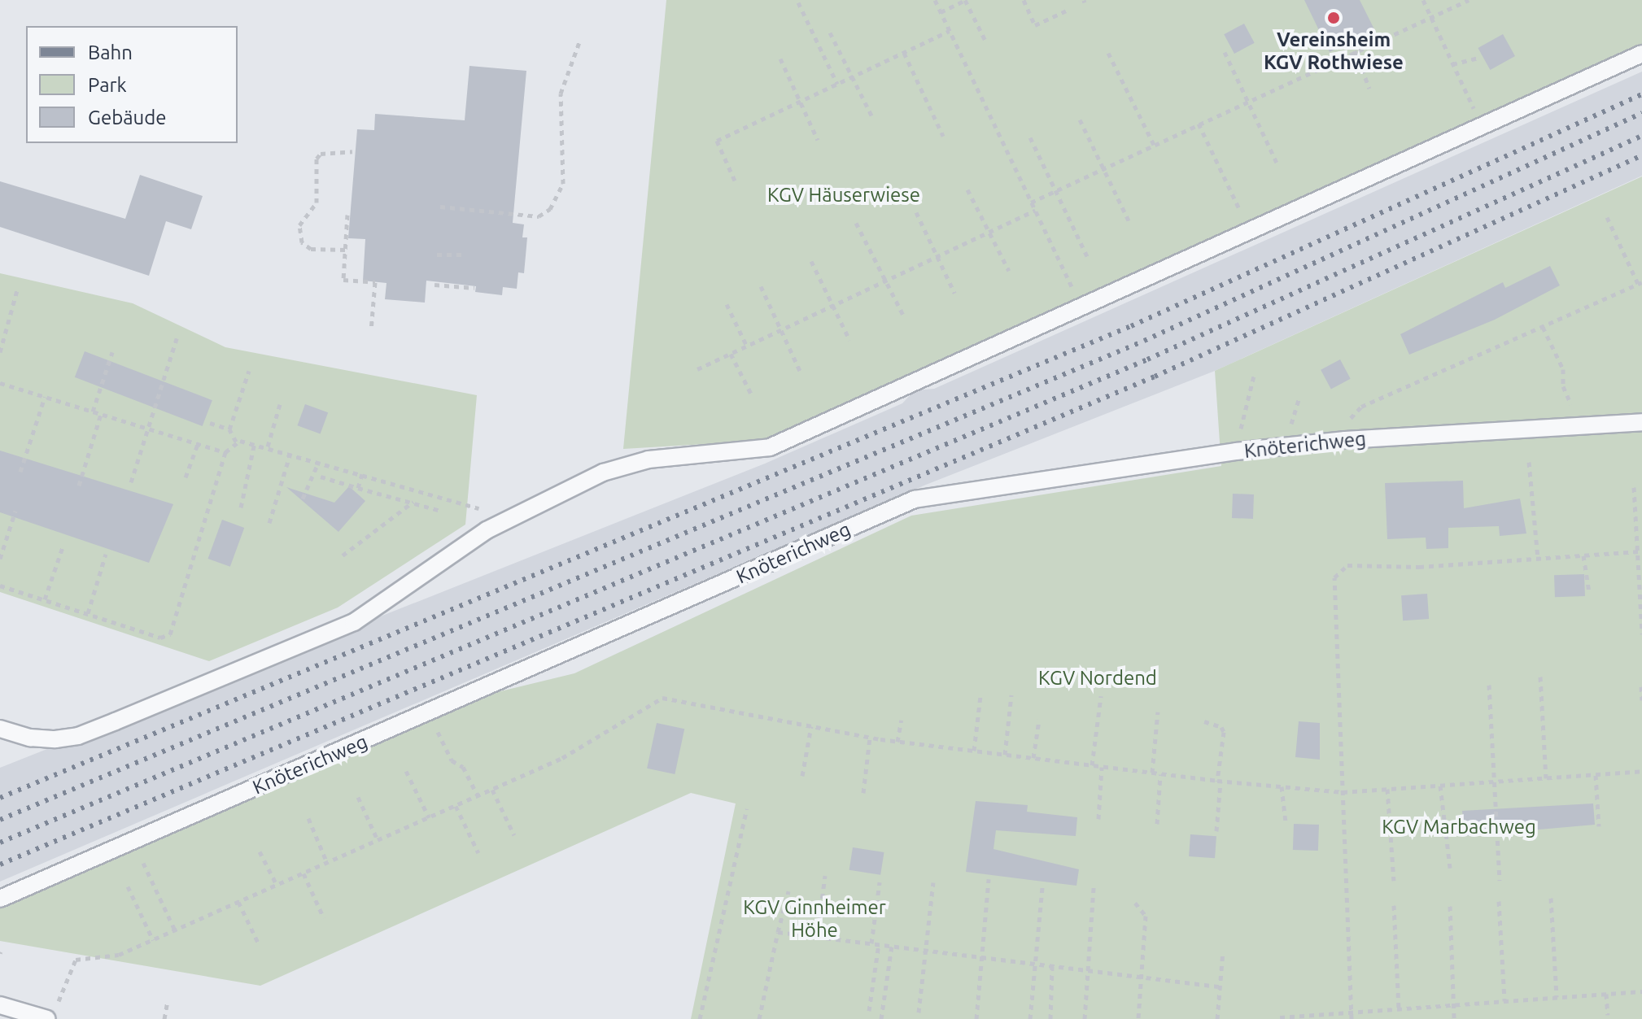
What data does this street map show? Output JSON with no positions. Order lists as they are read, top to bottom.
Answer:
{
  "streets": {
    "lane": ["Knöterichweg"]
  },
  "parks": [
    "KGV Häuserwiese",
    "KGV Nordend",
    "KGV Marbachweg",
    "KGV Ginnheimer Höhe"
  ],
  "places": ["Vereinsheim KGV Rothwiese"],
  "legend": ["Bahn", "Park", "Gebäude"]
}
